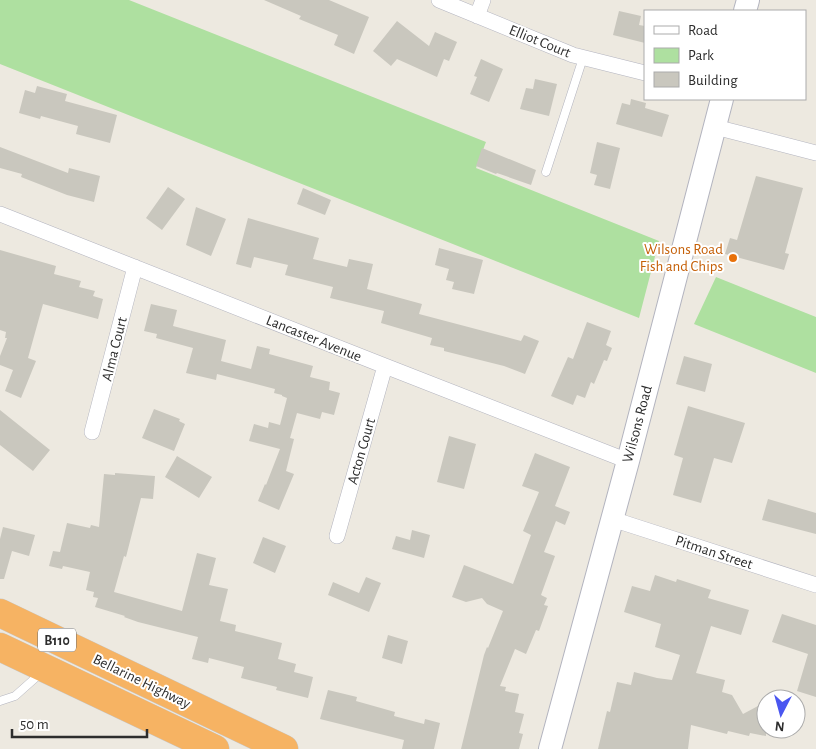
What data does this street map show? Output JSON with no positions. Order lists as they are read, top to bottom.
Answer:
{
  "streets": {
    "highway": ["B110", "Bellarine Highway"],
    "street": [
      "Elliot Court",
      "Lancaster Avenue",
      "Alma Court",
      "Wilsons Road",
      "Acton Court",
      "Pitman Street"
    ]
  },
  "crossings": [
    ["Lancaster Avenue", "Alma Court"],
    ["Lancaster Avenue", "Wilsons Road"],
    ["Lancaster Avenue", "Acton Court"],
    ["Wilsons Road", "Pitman Street"]
  ],
  "places": ["Wilsons Road Fish and Chips"],
  "legend": ["Road", "Park", "Building"],
  "scale_bar": "50 m",
  "north": "bottom"
}
